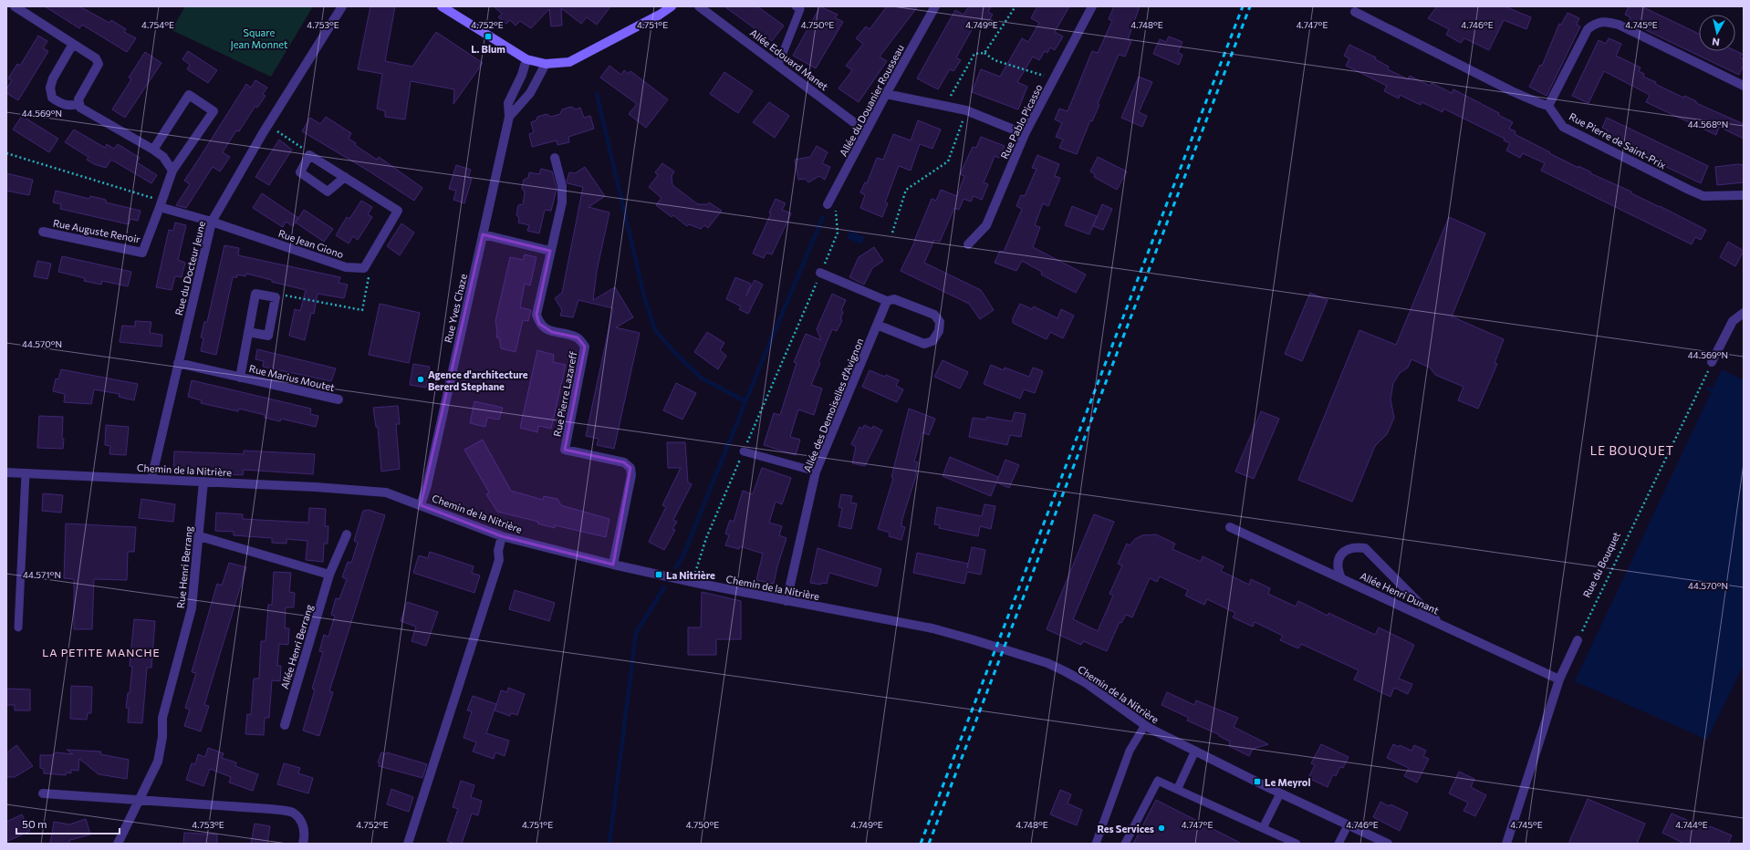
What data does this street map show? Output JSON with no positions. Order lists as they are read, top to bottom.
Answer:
{
  "streets": {
    "street": [
      "Allée Edouard Manet",
      "Allée du Douanier Rousseau",
      "Rue Pablo Picasso",
      "Rue Pierre de Saint-Prix",
      "Rue Auguste Renoir",
      "Rue Jean Giono",
      "Rue du Docteur Jeune",
      "Rue Yves Chaze",
      "Rue Marius Moutet",
      "Rue Pierre Lazareff",
      "Allée des Demoiselles d'Avignon",
      "Chemin de la Nitrière",
      "Rue Henri Berrang",
      "Allée Henri Dunant",
      "Allée Henri Berrang"
    ],
    "path": ["Rue du Bouquet"]
  },
  "crossings": [
    ["Allée Edouard Manet", "Allée du Douanier Rousseau"],
    ["Rue Jean Giono", "Rue du Docteur Jeune"],
    ["Rue du Docteur Jeune", "Rue Marius Moutet"],
    ["Rue du Docteur Jeune", "Chemin de la Nitrière"],
    ["Rue Yves Chaze", "Chemin de la Nitrière"],
    ["Rue Pierre Lazareff", "Chemin de la Nitrière"],
    ["Allée des Demoiselles d'Avignon", "Chemin de la Nitrière"],
    ["Chemin de la Nitrière", "Rue Henri Berrang"]
  ],
  "districts": ["LE BOUQUET", "LA PETITE MANCHE"],
  "parks": ["Square Jean Monnet"],
  "places": {
    "transit": ["L. Blum", "La Nitrière", "Le Meyrol"],
    "other": ["Agence d'architecture Bererd Stephane", "Res Services"]
  },
  "scale_bar": "50 m",
  "north": "bottom",
  "coordinates": [
    "4.754°E",
    "4.753°E",
    "4.752°E",
    "4.751°E",
    "4.750°E",
    "4.749°E",
    "4.748°E",
    "4.747°E",
    "4.746°E",
    "4.745°E",
    "44.569°N",
    "44.568°N",
    "44.570°N",
    "44.571°N",
    "4.744°E"
  ]
}
